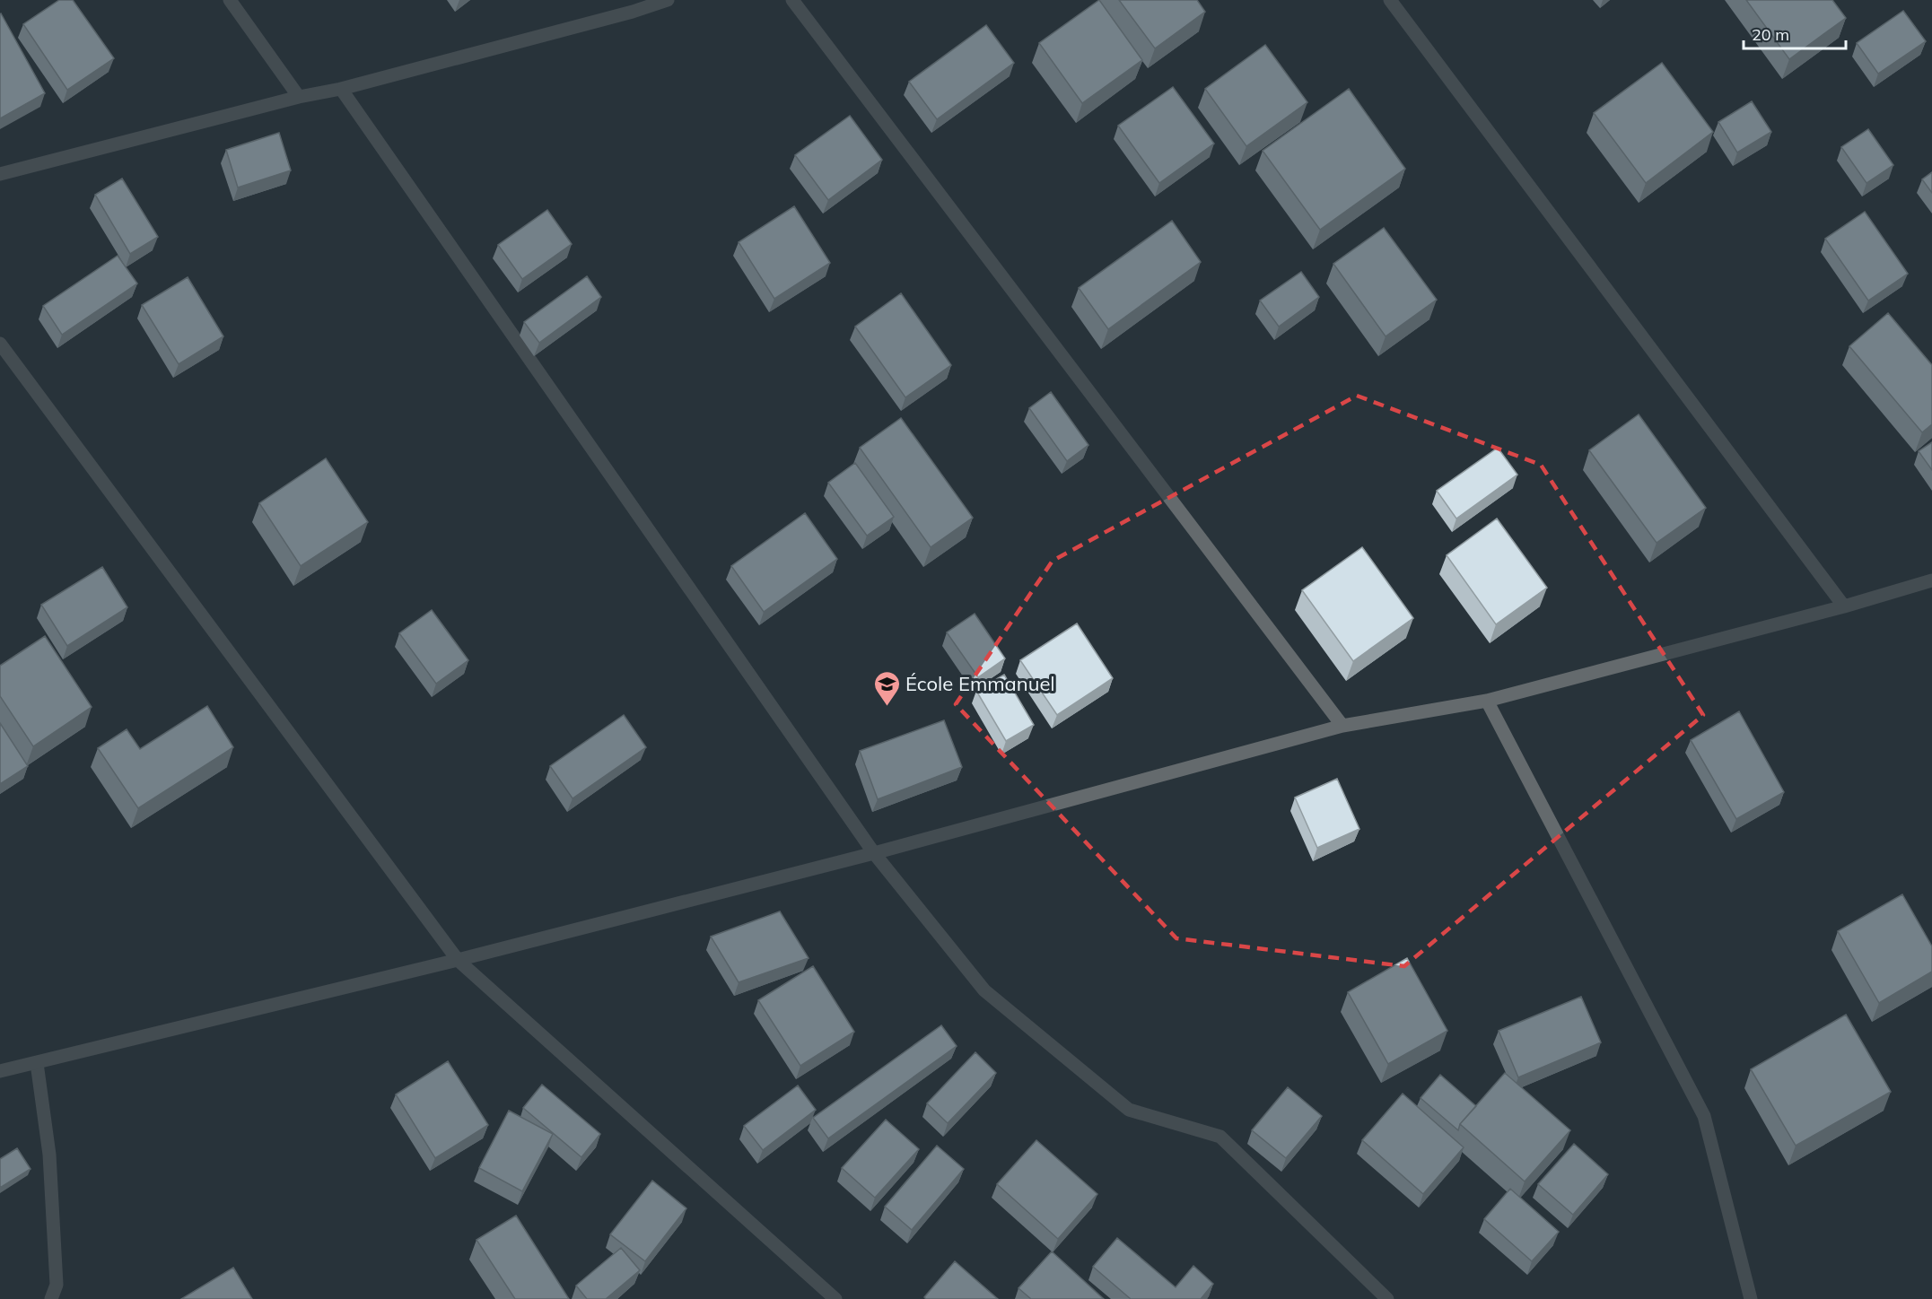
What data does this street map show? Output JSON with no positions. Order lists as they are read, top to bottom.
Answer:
{
  "places": {
    "school or university": ["École Emmanuel"]
  },
  "scale_bar": "20 m"
}
